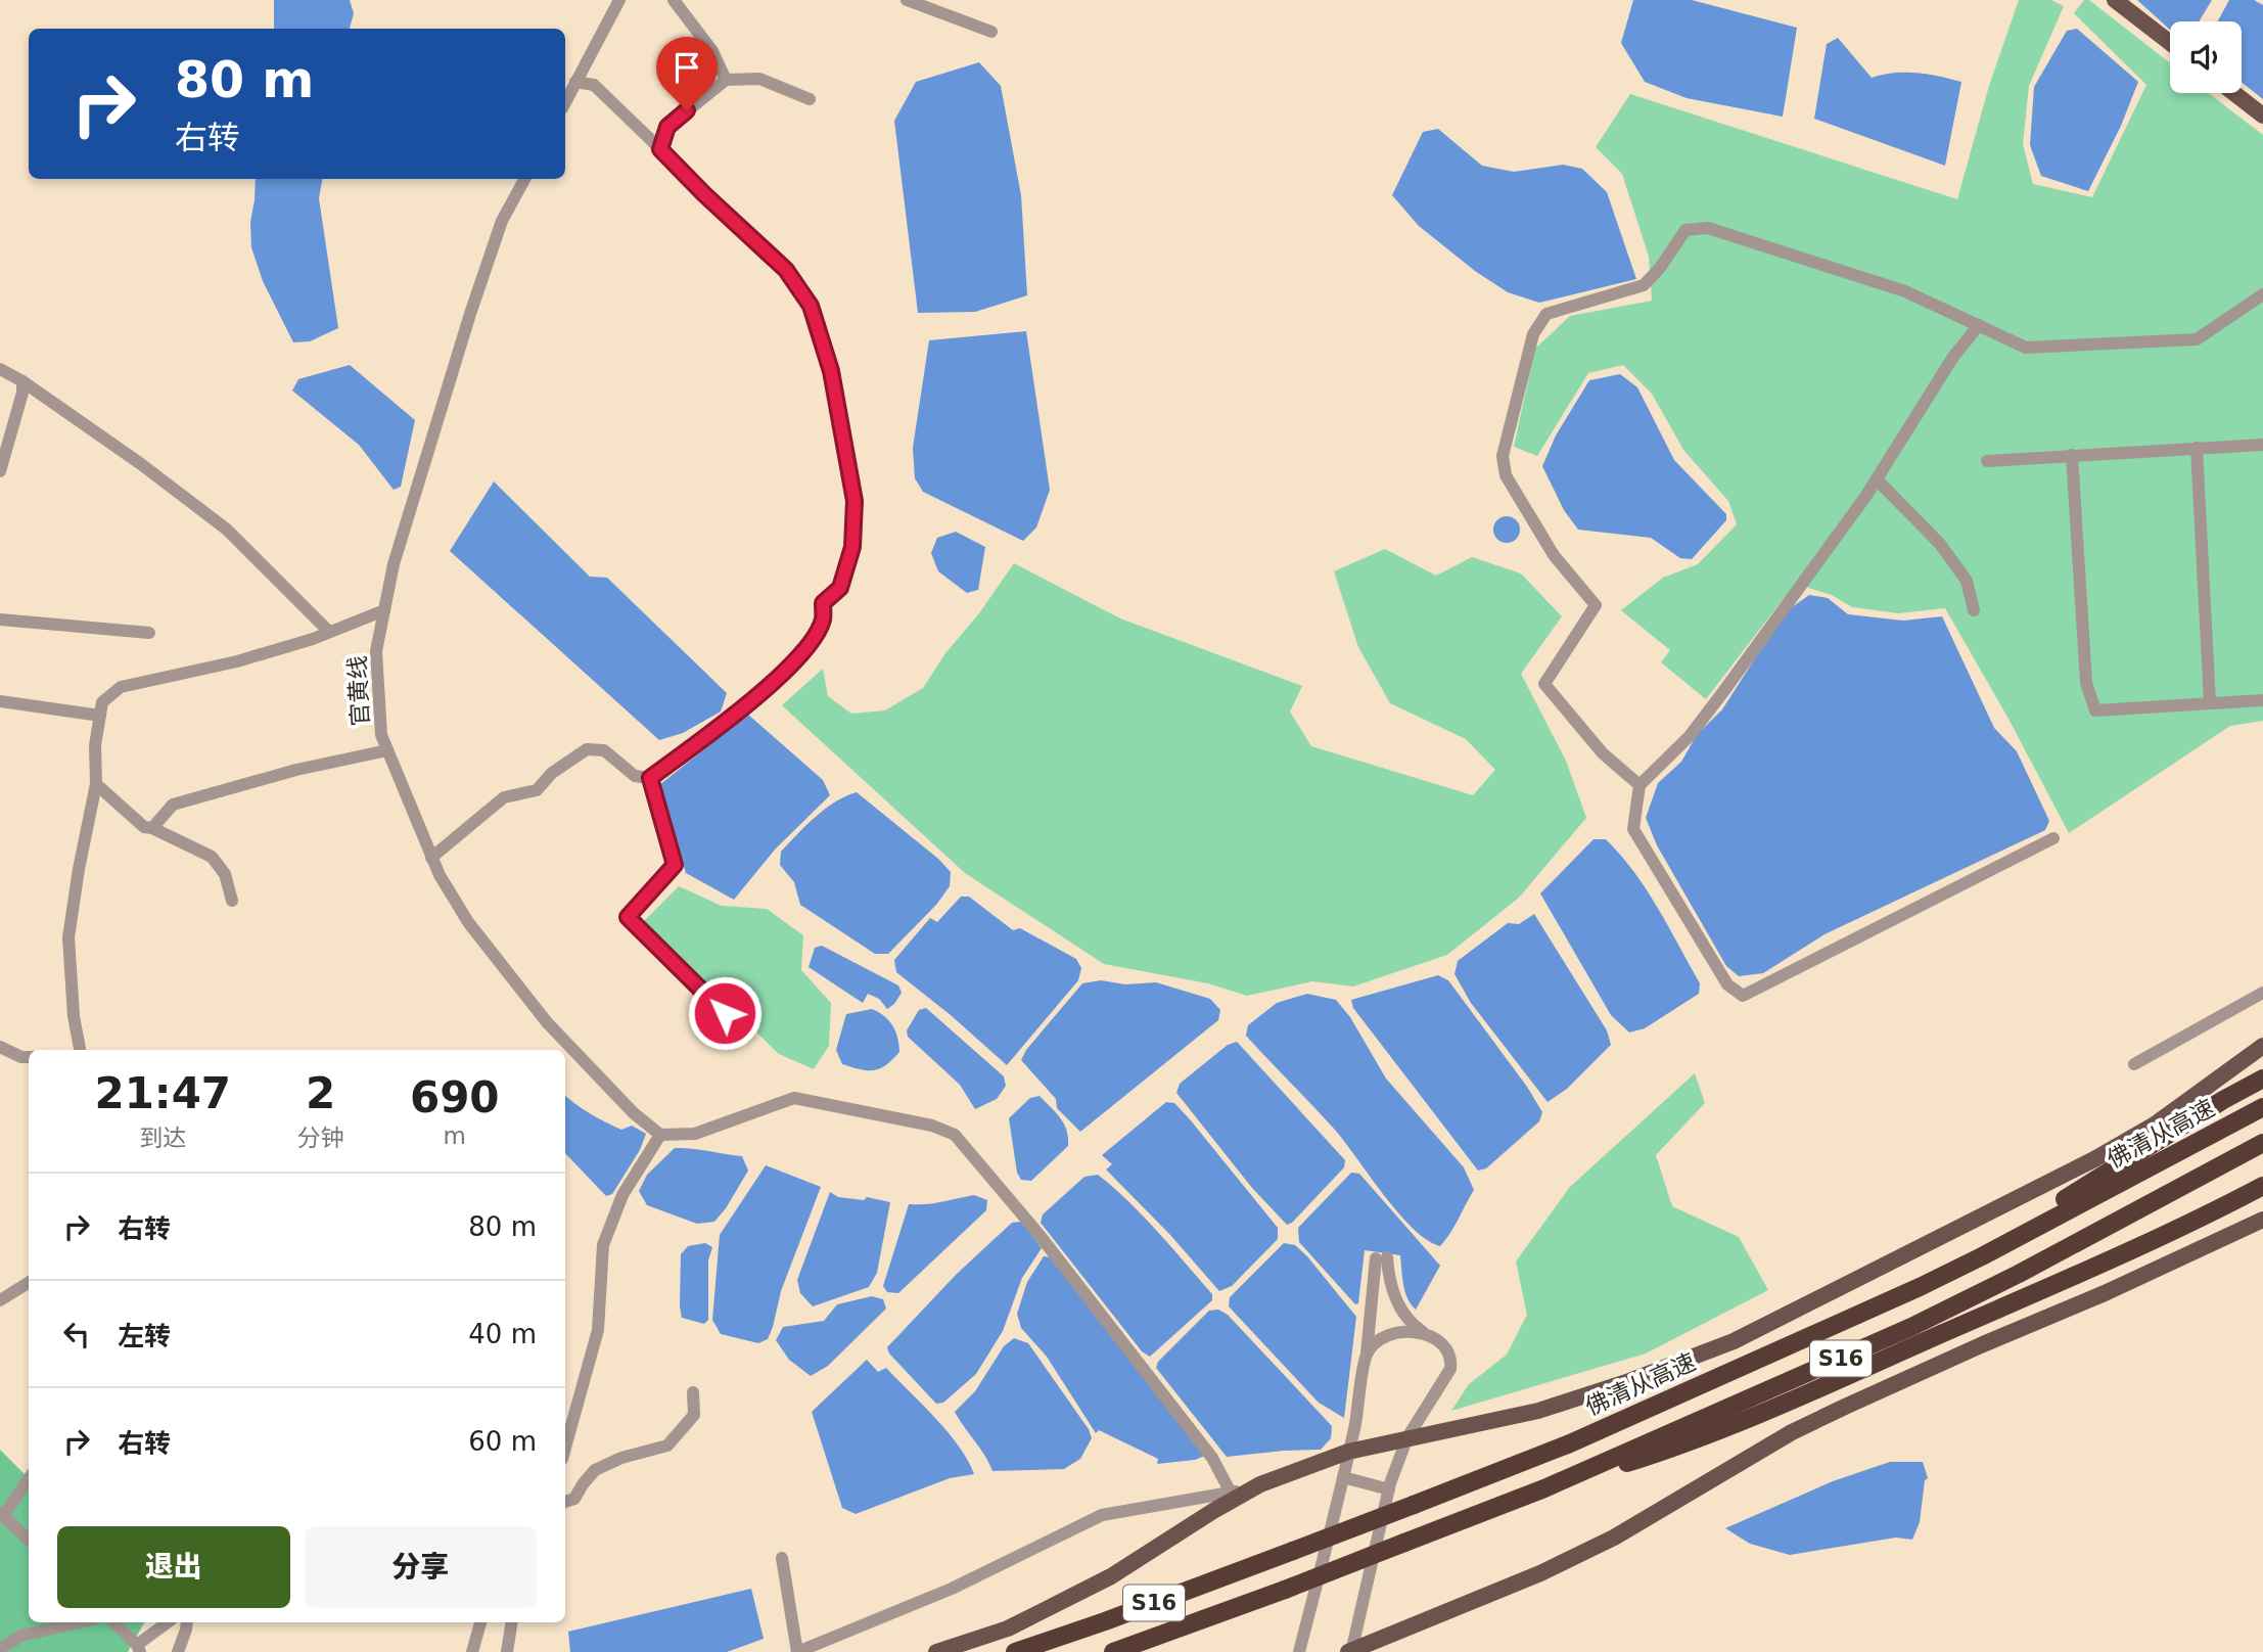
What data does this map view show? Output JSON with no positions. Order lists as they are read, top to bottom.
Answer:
{
  "streets": {
    "highway": ["佛清从高速", "S16"],
    "street": ["官黄线"]
  },
  "page": {
    "turn": ["80 m", "右转"],
    "eta": [
      "21:47",
      "到达",
      "2",
      "分钟",
      "690",
      "m"
    ],
    "list": [
      {
        "name": "右转",
        "value": "80 m"
      },
      {
        "name": "左转",
        "value": "40 m"
      },
      {
        "name": "右转",
        "value": "60 m"
      }
    ],
    "buttons": ["退出", "分享"]
  }
}
